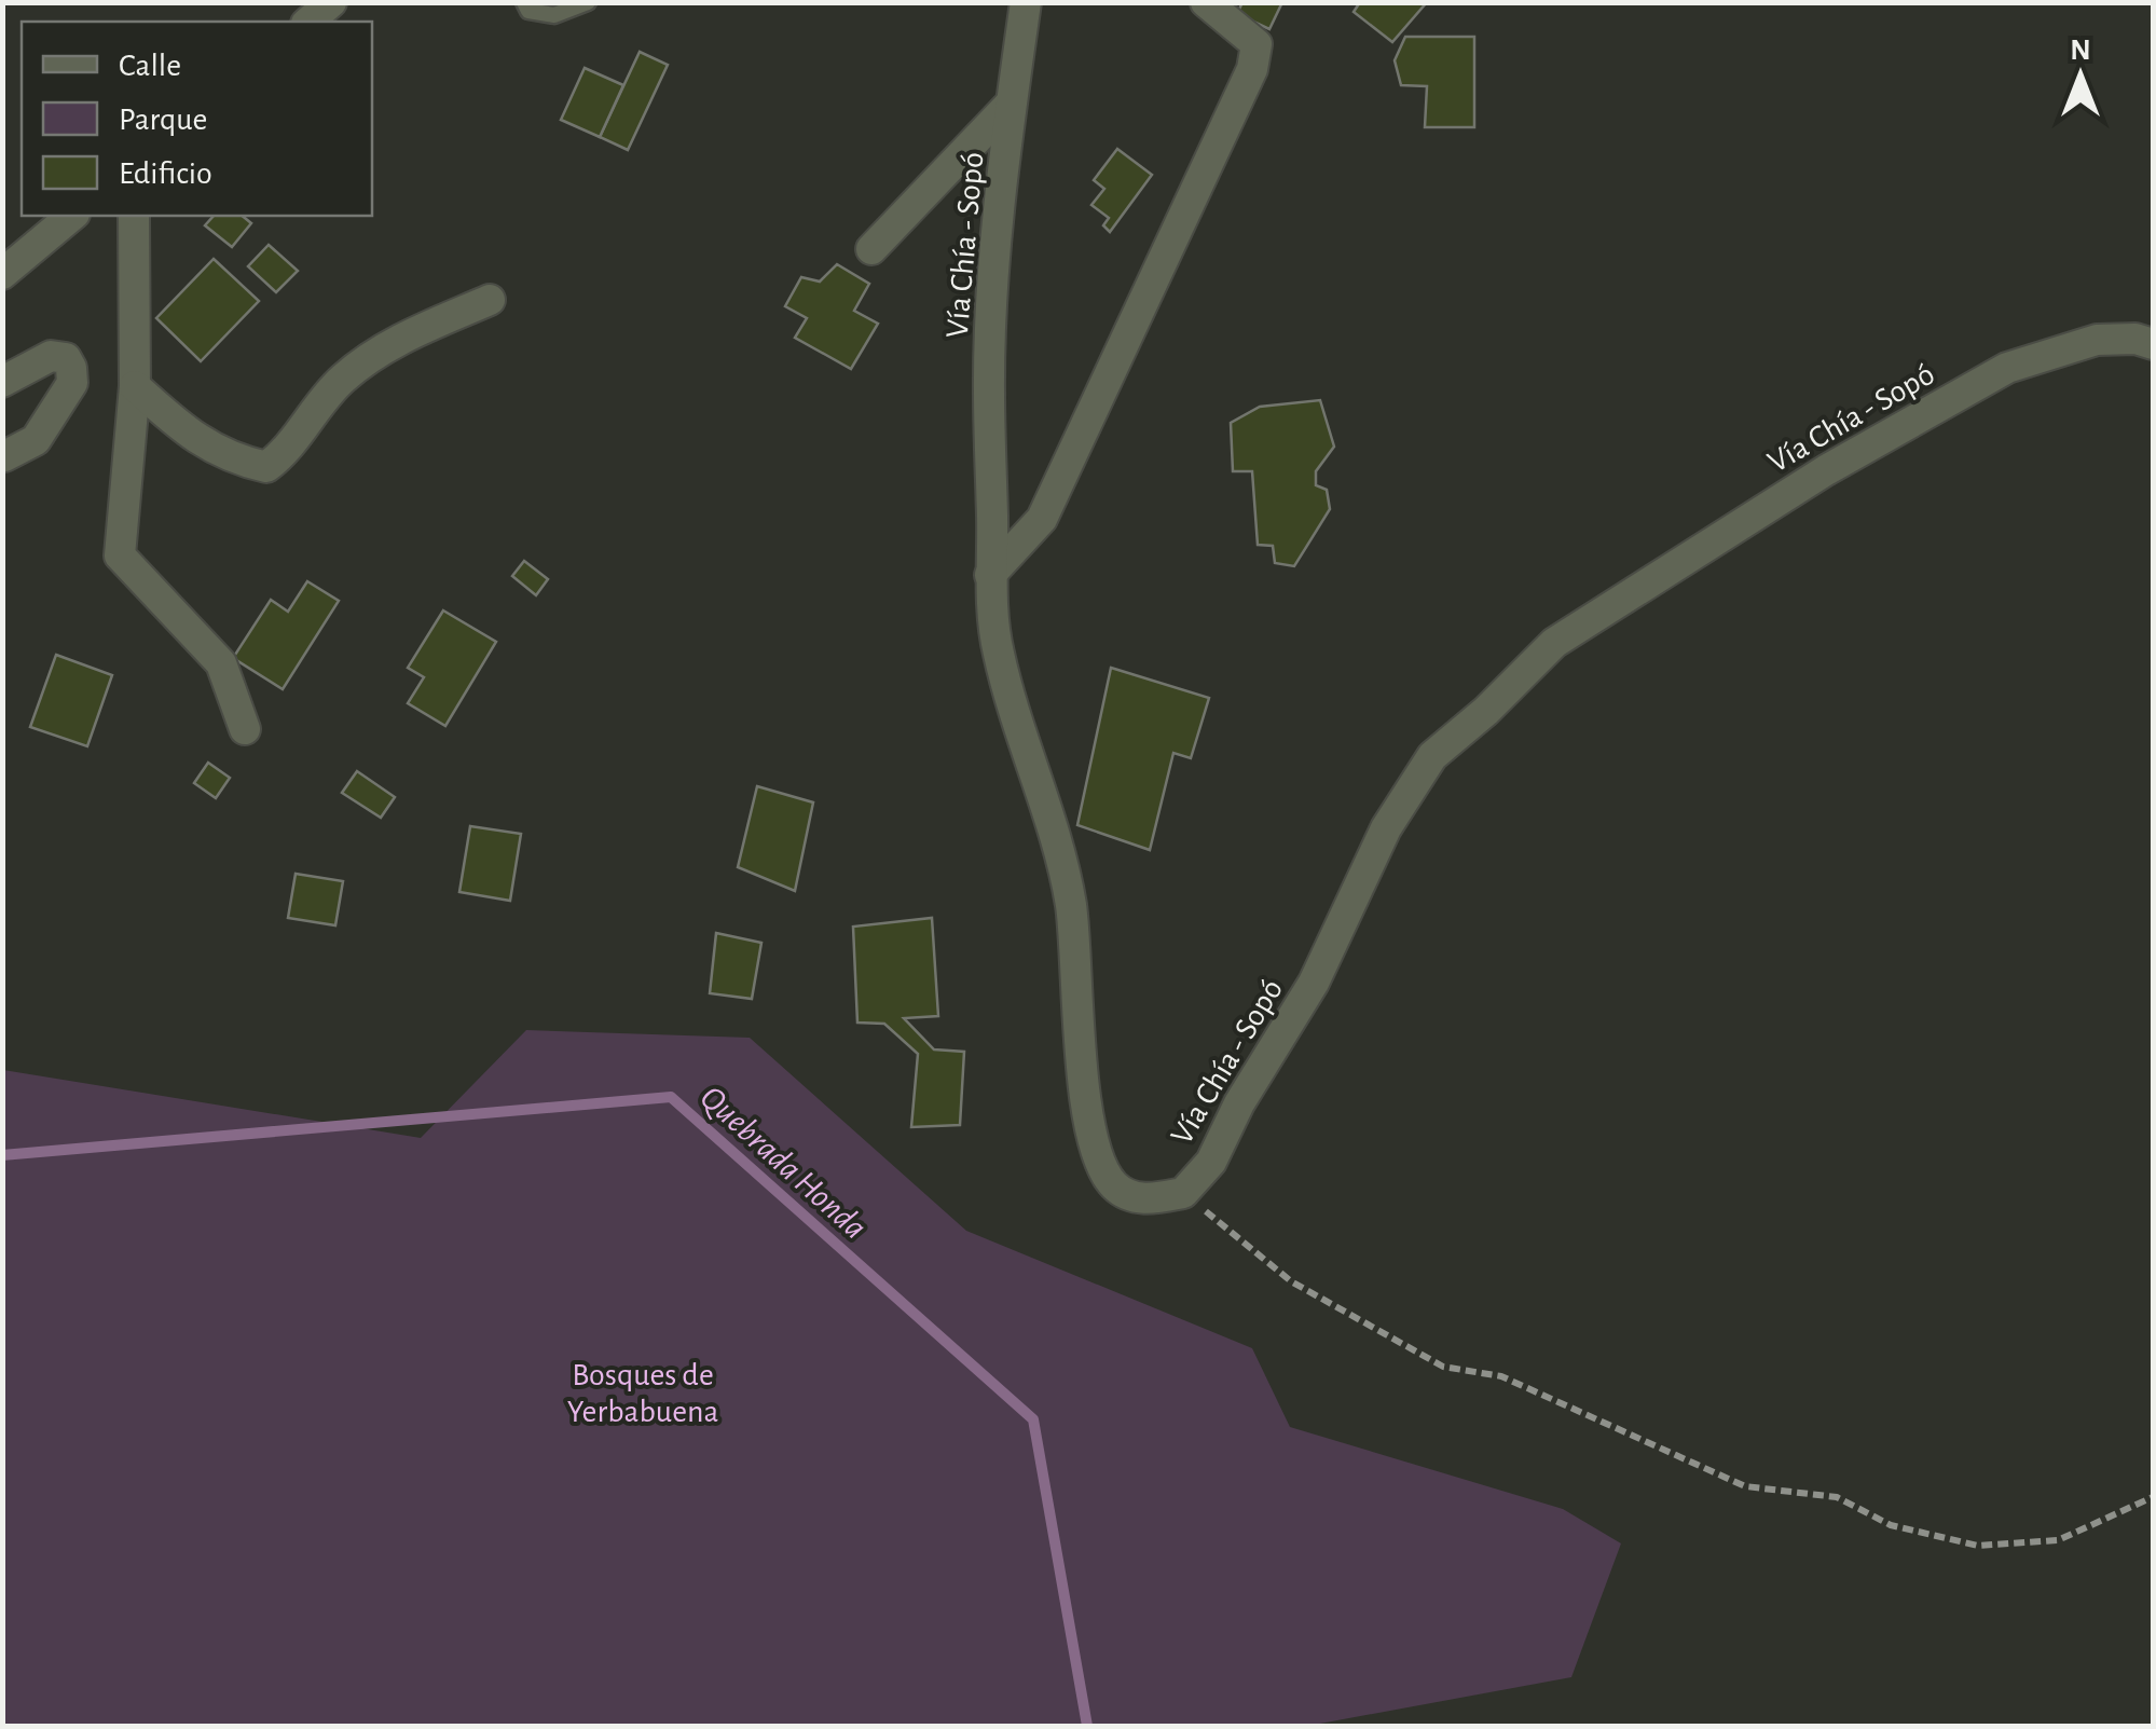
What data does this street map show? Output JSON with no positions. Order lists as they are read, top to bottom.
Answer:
{
  "streets": {
    "street": ["Vía Chía - Sopó"]
  },
  "water": ["Quebrada Honda"],
  "parks": ["Bosques de Yerbabuena"],
  "legend": ["Calle", "Parque", "Edificio"],
  "north": "top"
}
